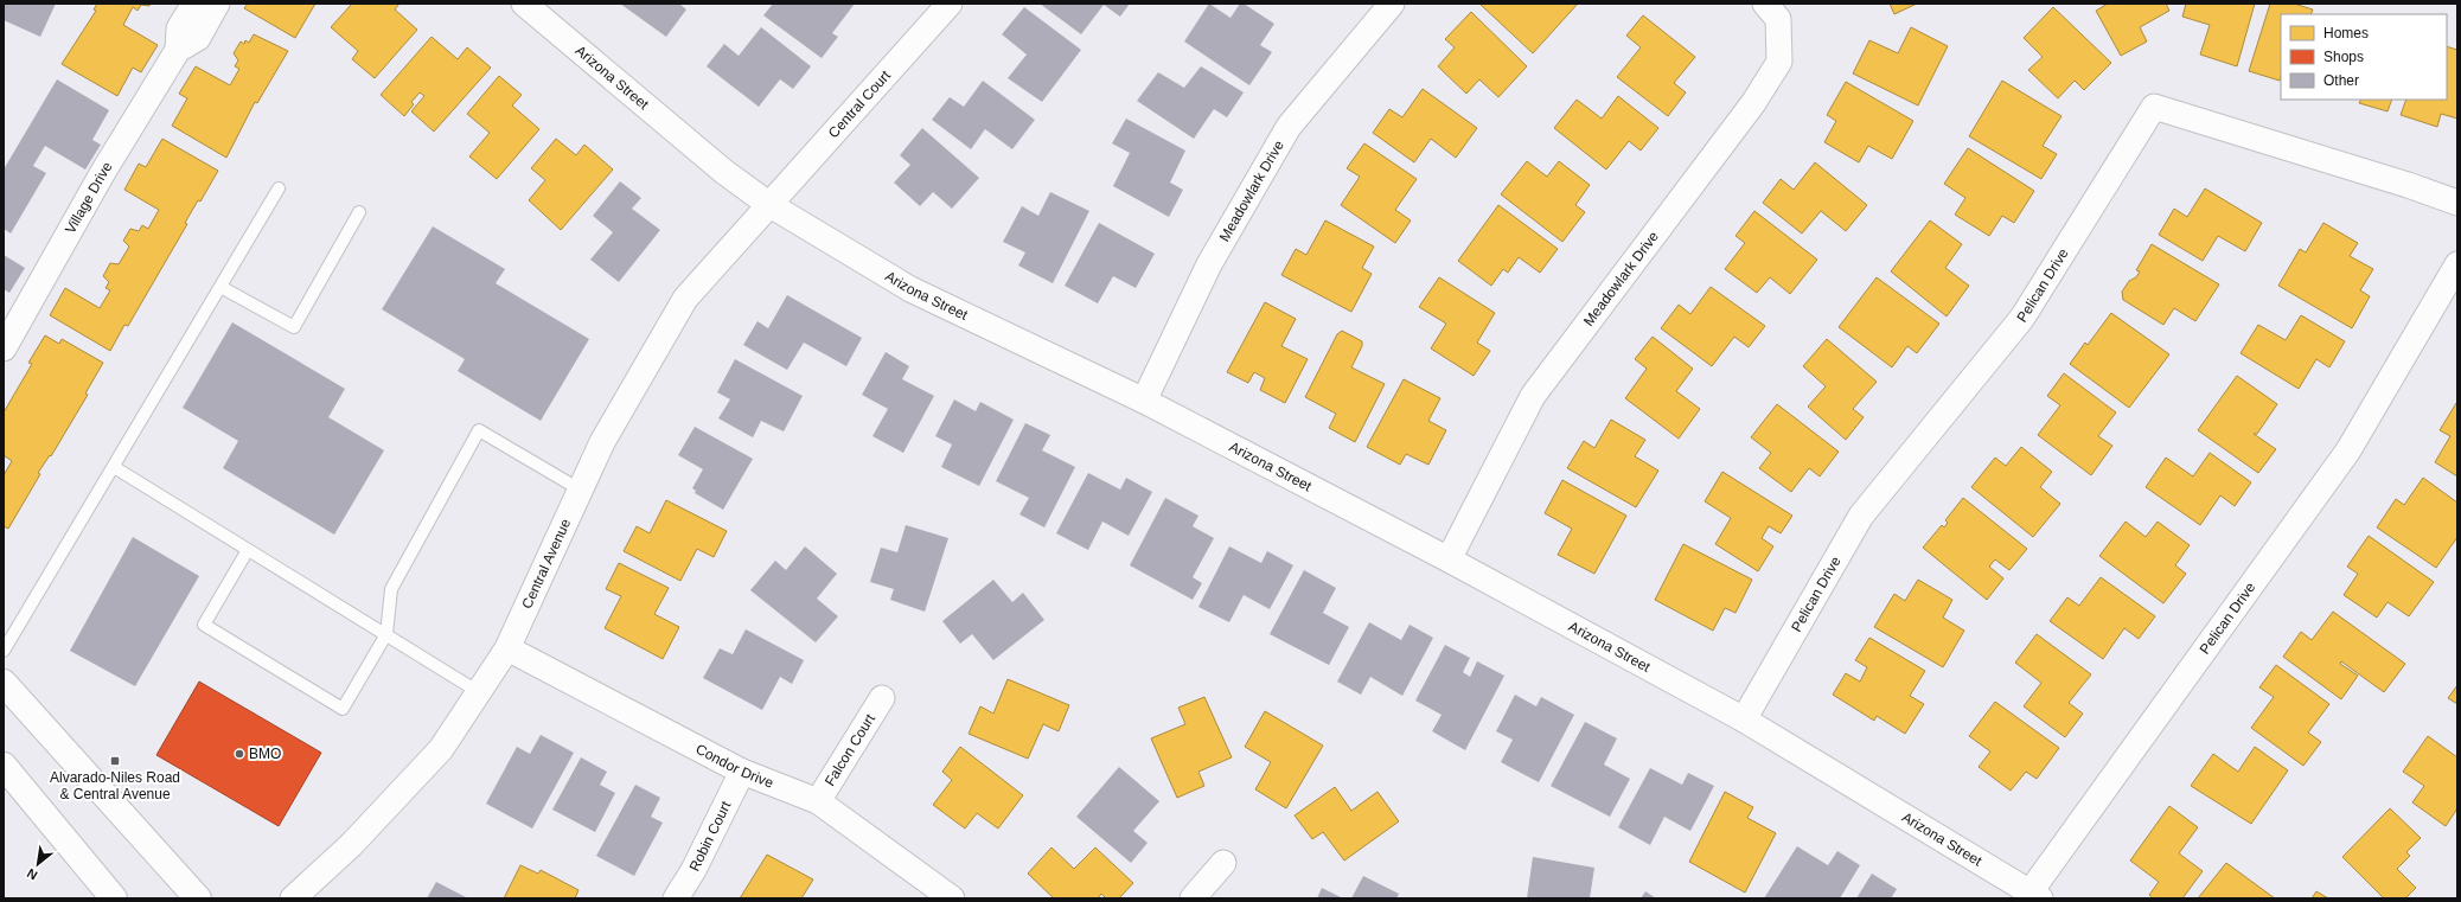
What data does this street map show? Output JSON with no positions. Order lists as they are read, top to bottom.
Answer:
{
  "streets": {
    "street": [
      "Arizona Street",
      "Central Court",
      "Meadowlark Drive",
      "Village Drive",
      "Pelican Drive",
      "Central Avenue",
      "Falcon Court",
      "Condor Drive",
      "Robin Court"
    ]
  },
  "crossings": [
    ["Arizona Street", "Central Court"],
    ["Arizona Street", "Meadowlark Drive"],
    ["Arizona Street", "Pelican Drive"],
    ["Arizona Street", "Central Avenue"],
    ["Central Court", "Central Avenue"],
    ["Central Avenue", "Condor Drive"],
    ["Falcon Court", "Condor Drive"],
    ["Condor Drive", "Robin Court"]
  ],
  "places": {
    "other": ["BMO"],
    "transit": ["Alvarado-Niles Road & Central Avenue"]
  },
  "legend": ["Homes", "Shops", "Other"],
  "north": "bottom left"
}
